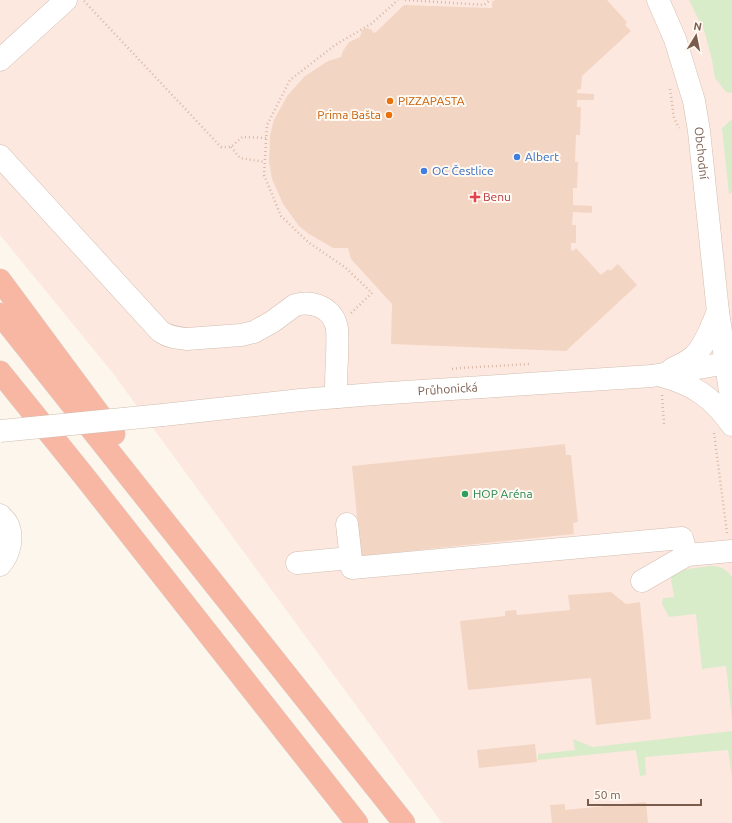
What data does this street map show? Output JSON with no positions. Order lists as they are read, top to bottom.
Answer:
{
  "streets": {
    "street": ["Obchodní", "Průhonická"]
  },
  "crossings": [
    ["Obchodní", "Průhonická"]
  ],
  "places": {
    "other": [
      "PIZZAPASTA",
      "Prima Bašta",
      "Albert",
      "OC Čestlice",
      "HOP Aréna"
    ],
    "health": ["Benu"]
  },
  "scale_bar": "50 m",
  "north": "top"
}
